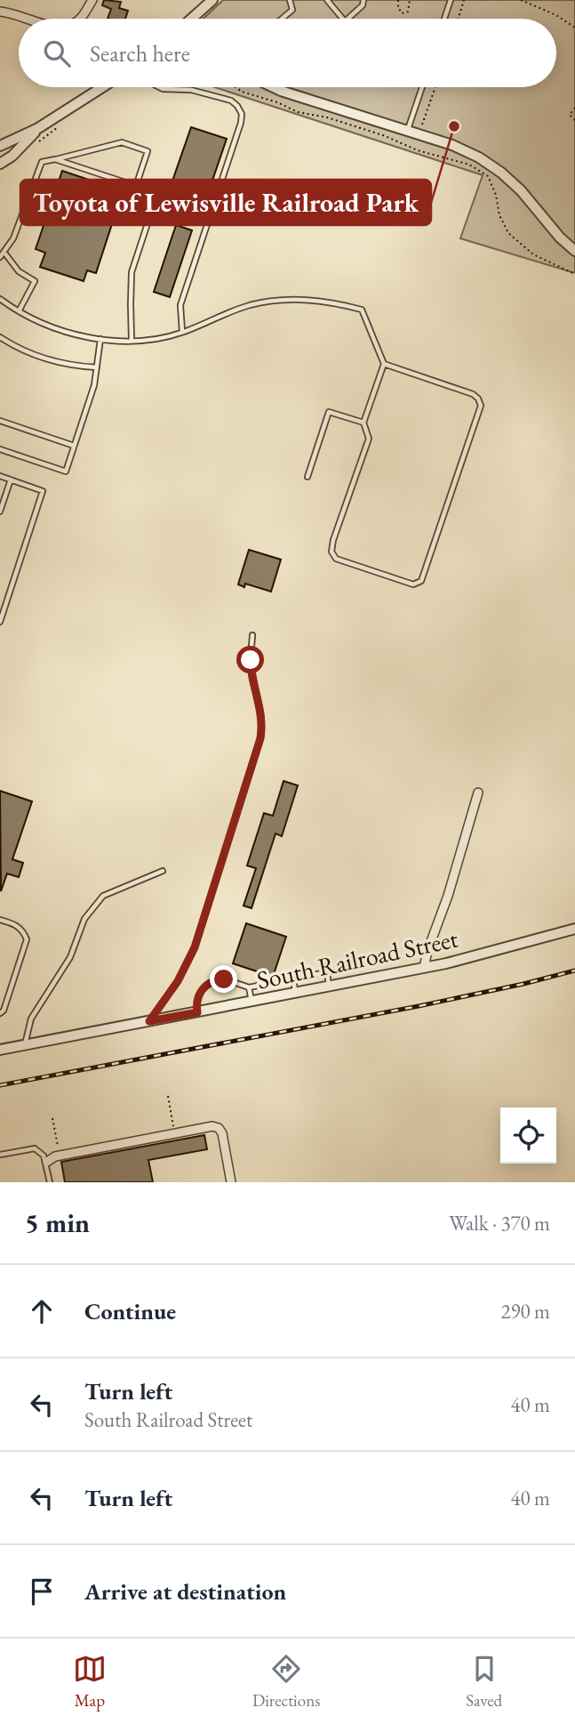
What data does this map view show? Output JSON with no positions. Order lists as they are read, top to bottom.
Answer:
{
  "streets": {
    "street": ["South Railroad Street"]
  },
  "places": ["Toyota of Lewisville Railroad Park"],
  "page": {
    "search": "Search here",
    "heading": ["5 min", "Walk · 370 m"],
    "list": [
      ["Continue", "290 m"],
      ["Turn left", "South Railroad Street", "40 m"],
      ["Turn left", "40 m"],
      "Arrive at destination"
    ],
    "nav": ["Map", "Directions", "Saved"]
  }
}
